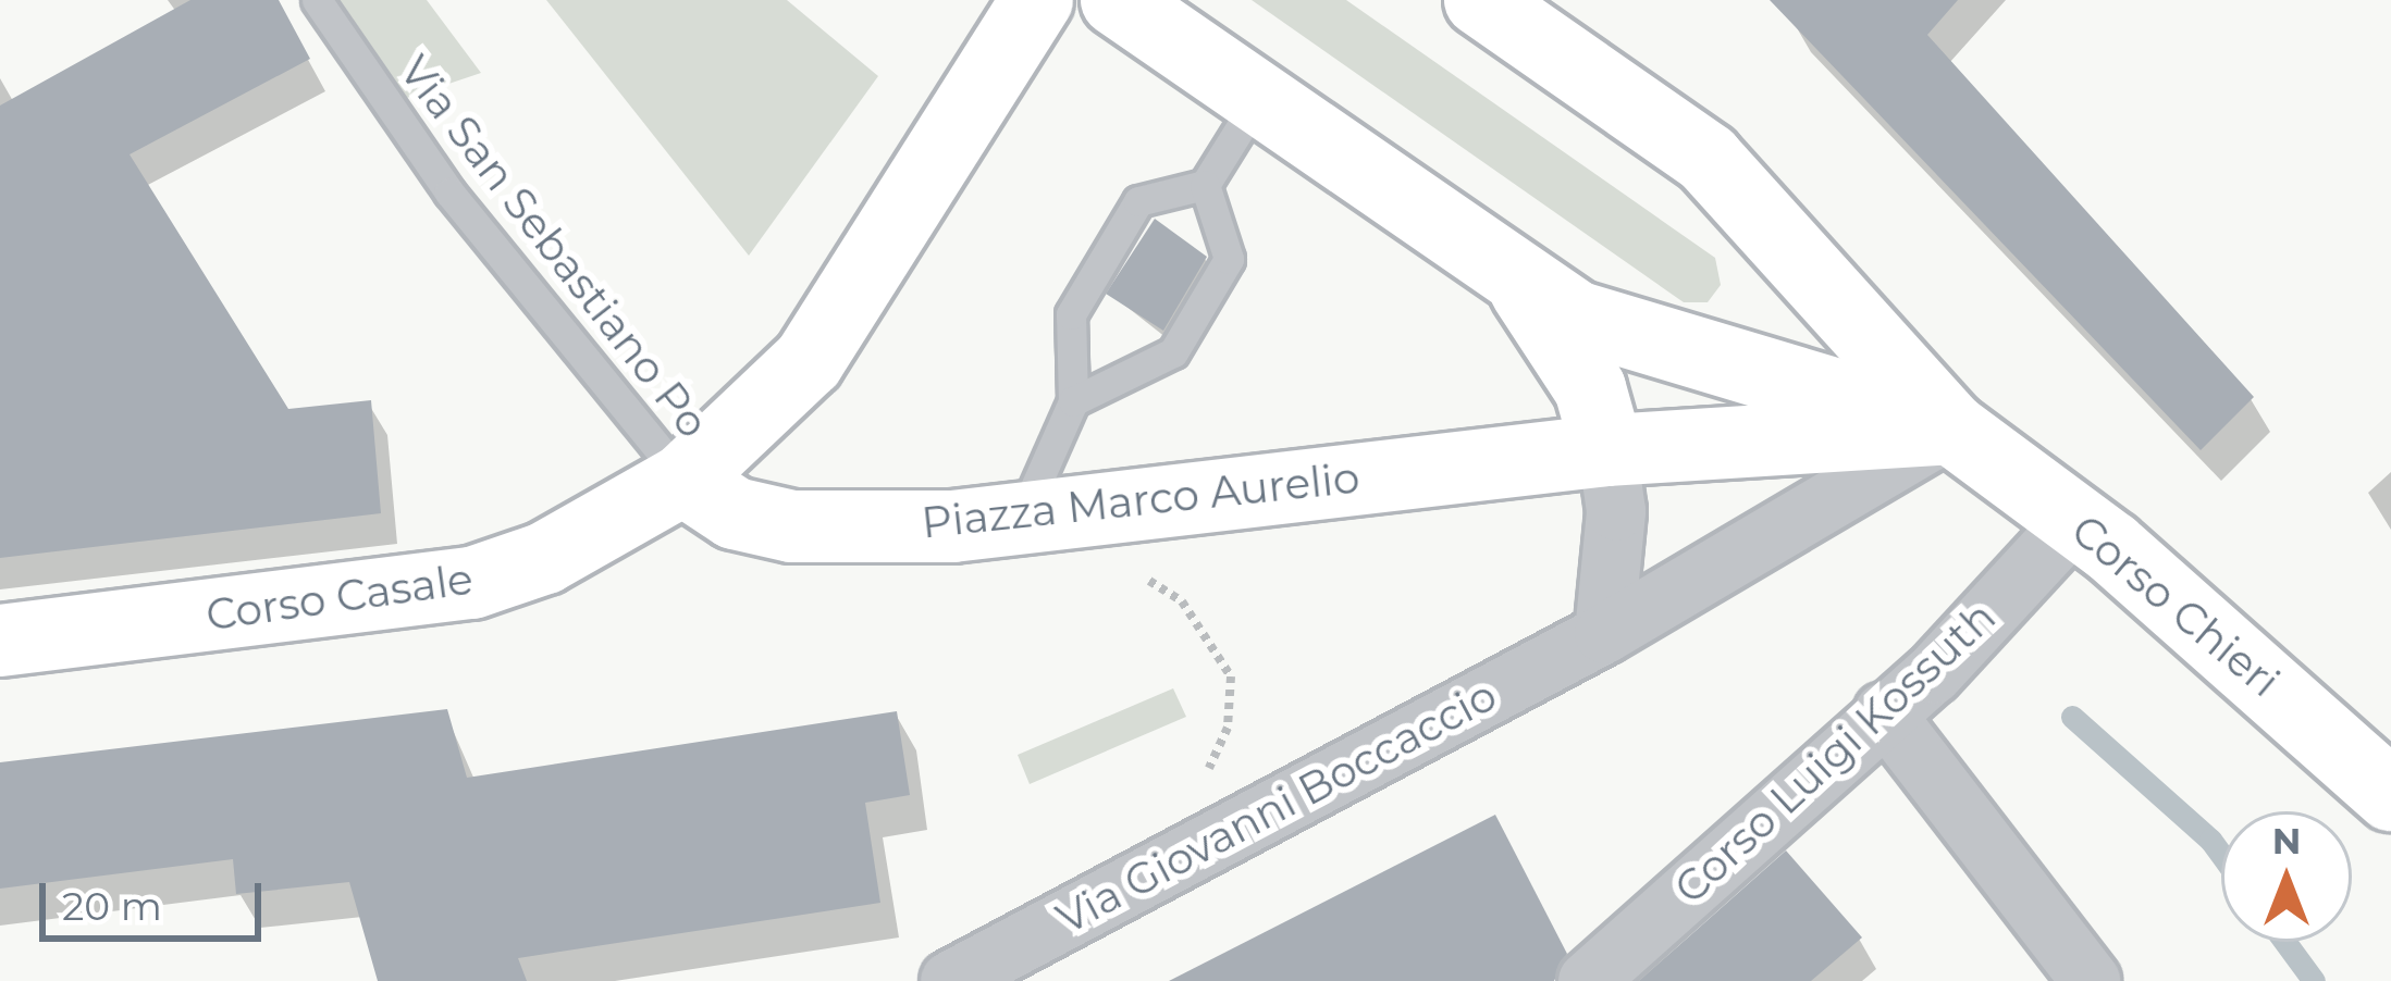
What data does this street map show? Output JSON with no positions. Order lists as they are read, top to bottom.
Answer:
{
  "streets": {
    "main road": ["Piazza Marco Aurelio", "Corso Casale", "Corso Chieri"],
    "street": ["Corso Luigi Kossuth", "Via Giovanni Boccaccio"],
    "lane": ["Via San Sebastiano Po"]
  },
  "crossings": [
    ["Via San Sebastiano Po", "Piazza Marco Aurelio"],
    ["Via San Sebastiano Po", "Corso Casale"],
    ["Piazza Marco Aurelio", "Corso Casale"],
    ["Piazza Marco Aurelio", "Corso Chieri"],
    ["Piazza Marco Aurelio", "Via Giovanni Boccaccio"],
    ["Corso Chieri", "Corso Luigi Kossuth"],
    ["Corso Chieri", "Via Giovanni Boccaccio"]
  ],
  "scale_bar": "20 m",
  "north": "top"
}
